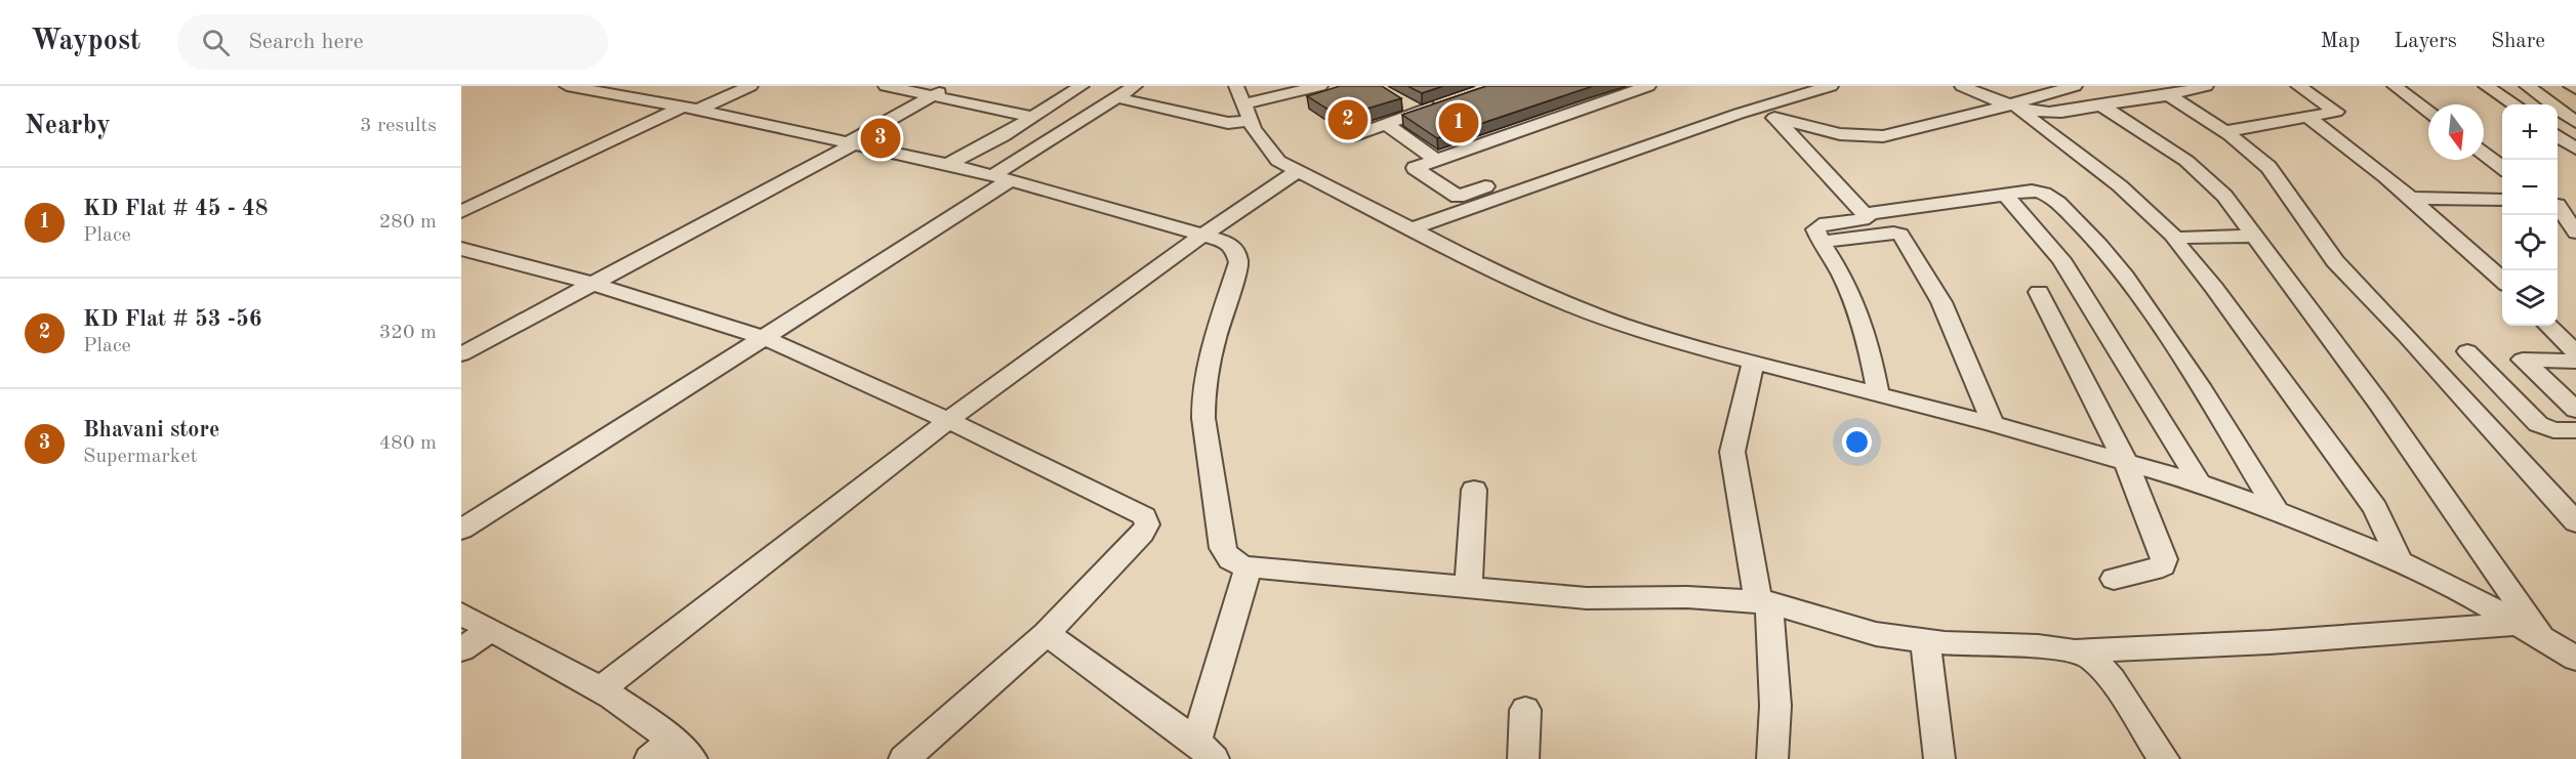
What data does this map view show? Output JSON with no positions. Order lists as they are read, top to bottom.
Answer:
{
  "north": "bottom",
  "page": {
    "header": "Waypost",
    "search": "Search here",
    "nav": ["Map", "Layers", "Share"],
    "heading": ["Nearby", "3 results"],
    "pins": ["2", "1", "3"],
    "map_buttons": ["+", "−"],
    "list": [
      {
        "mark": "1",
        "name": "KD Flat # 45 - 48",
        "note": "Place",
        "value": "280 m"
      },
      {
        "mark": "2",
        "name": "KD Flat # 53 -56",
        "note": "Place",
        "value": "320 m"
      },
      {
        "mark": "3",
        "name": "Bhavani store",
        "note": "Supermarket",
        "value": "480 m"
      }
    ]
  }
}
